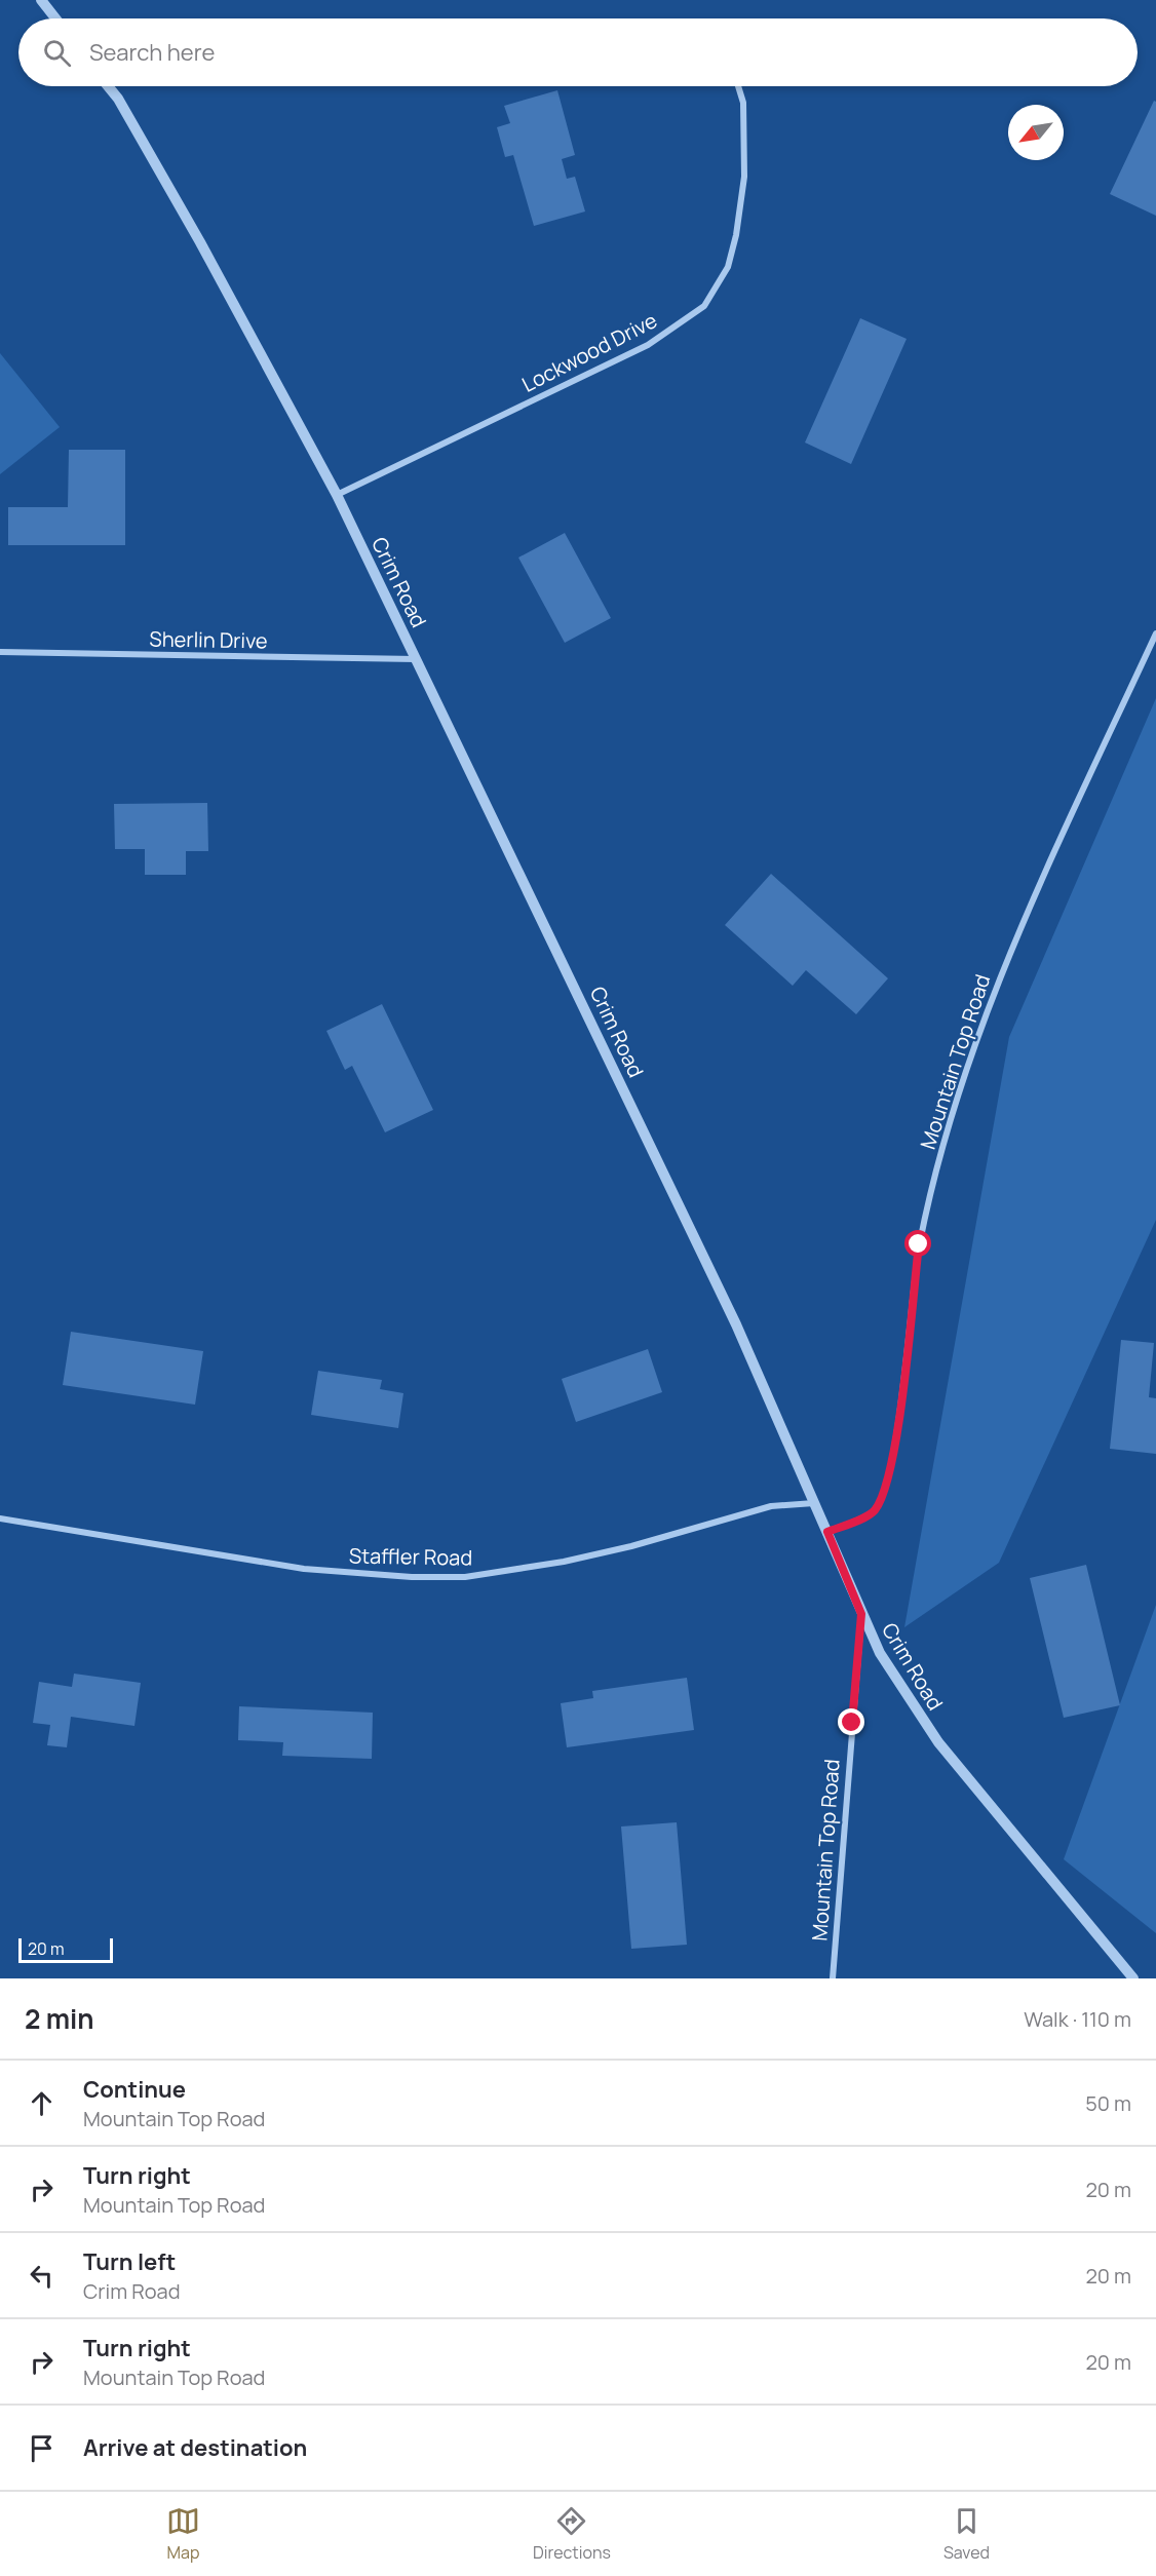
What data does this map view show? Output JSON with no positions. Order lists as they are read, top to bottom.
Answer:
{
  "streets": {
    "street": [
      "Lockwood Drive",
      "Crim Road",
      "Sherlin Drive",
      "Mountain Top Road",
      "Staffler Road"
    ]
  },
  "crossings": [
    ["Lockwood Drive", "Crim Road"],
    ["Crim Road", "Sherlin Drive"],
    ["Crim Road", "Mountain Top Road"],
    ["Crim Road", "Staffler Road"]
  ],
  "scale_bar": "20 m",
  "north": "bottom left",
  "page": {
    "search": "Search here",
    "scale": "20 m",
    "heading": ["2 min", "Walk · 110 m"],
    "list": [
      ["Continue", "Mountain Top Road", "50 m"],
      ["Turn right", "Mountain Top Road", "20 m"],
      ["Turn left", "Crim Road", "20 m"],
      ["Turn right", "Mountain Top Road", "20 m"],
      "Arrive at destination"
    ],
    "nav": ["Map", "Directions", "Saved"]
  }
}
